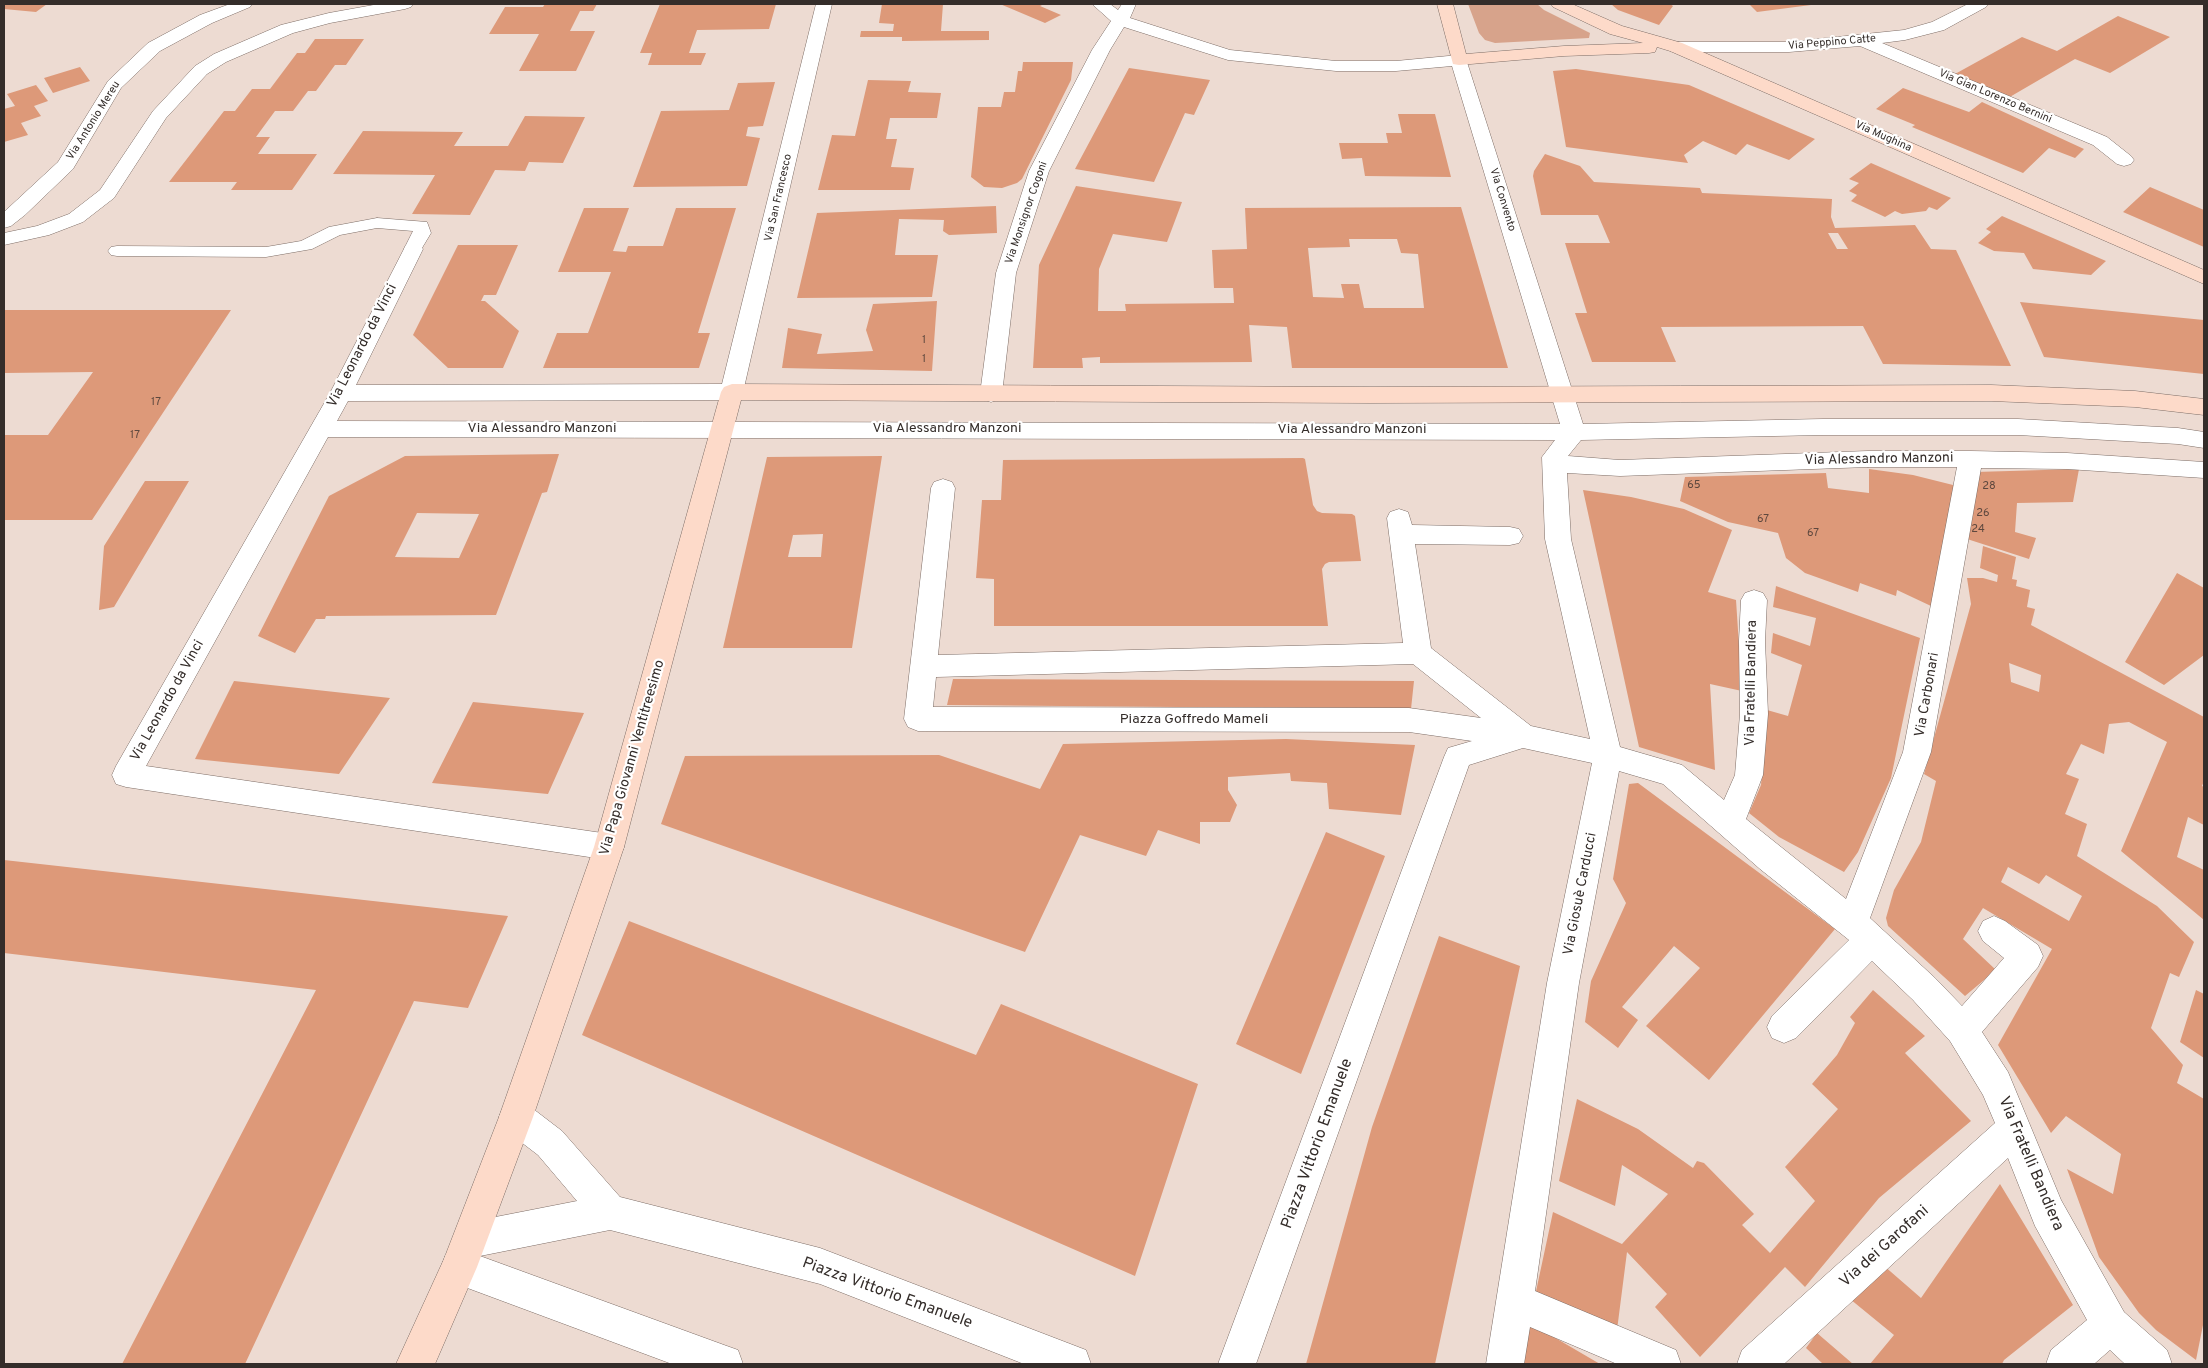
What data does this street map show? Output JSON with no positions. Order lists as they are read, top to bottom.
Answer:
{
  "streets": {
    "street": [
      "Via Peppino Catte",
      "Via Gian Lorenzo Bernini",
      "Via Antonio Mereu",
      "Via Mughina",
      "Via San Francesco",
      "Via Convento",
      "Via Monsignor Cogoni",
      "Via Leonardo da Vinci",
      "Via Alessandro Manzoni",
      "Via Fratelli Bandiera",
      "Via Carbonari",
      "Piazza Goffredo Mameli",
      "Via Papa Giovanni Ventitreesimo",
      "Via Giosuè Carducci",
      "Piazza Vittorio Emanuele",
      "Via dei Garofani"
    ]
  },
  "crossings": [
    ["Via Peppino Catte", "Via Gian Lorenzo Bernini"],
    ["Via Peppino Catte", "Via Mughina"],
    ["Via San Francesco", "Via Papa Giovanni Ventitreesimo"],
    ["Via Leonardo da Vinci", "Via Alessandro Manzoni"],
    ["Via Leonardo da Vinci", "Via Papa Giovanni Ventitreesimo"],
    ["Via Alessandro Manzoni", "Via Carbonari"],
    ["Via Alessandro Manzoni", "Via Papa Giovanni Ventitreesimo"],
    ["Via Alessandro Manzoni", "Via Giosuè Carducci"],
    ["Via Fratelli Bandiera", "Via Carbonari"],
    ["Via Fratelli Bandiera", "Piazza Goffredo Mameli"],
    ["Via Fratelli Bandiera", "Via Giosuè Carducci"],
    ["Via Fratelli Bandiera", "Via dei Garofani"],
    ["Piazza Goffredo Mameli", "Via Giosuè Carducci"],
    ["Piazza Goffredo Mameli", "Piazza Vittorio Emanuele"]
  ],
  "house_numbers": [
    "1",
    "1",
    "17",
    "17",
    "65",
    "28",
    "26",
    "67",
    "24",
    "67"
  ]
}
